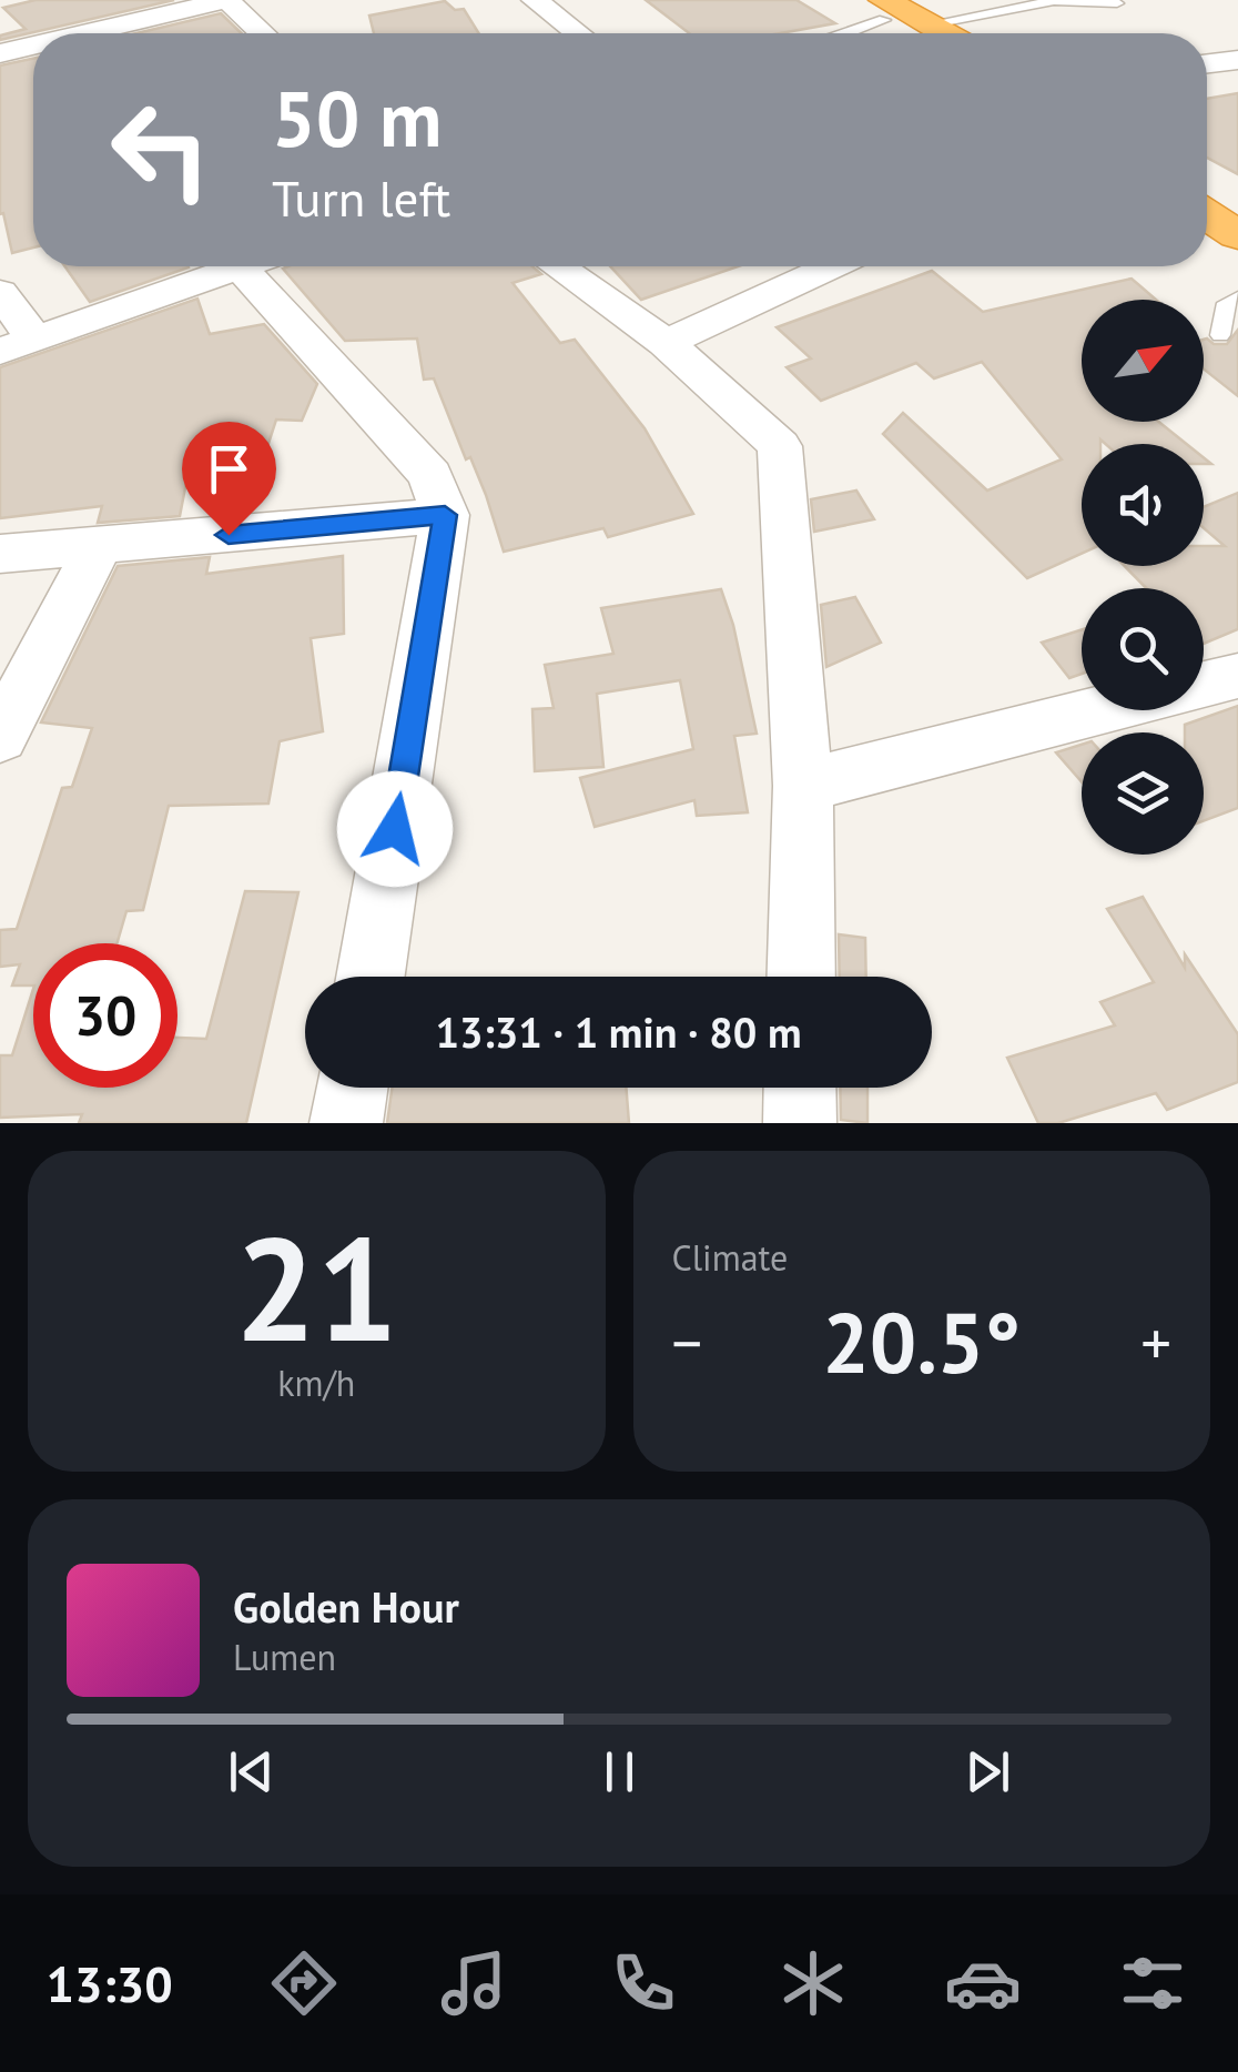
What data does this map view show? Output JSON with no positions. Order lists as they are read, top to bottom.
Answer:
{
  "north": "top right",
  "page": {
    "turn": ["50 m", "Turn left"],
    "limit": "30",
    "trip": "13:31 · 1 min · 80 m",
    "tile": [
      ["21", "km/h"],
      "Climate"
    ],
    "heat": ["−", "20.5°", "+"],
    "song": ["Golden Hour", "Lumen"],
    "tabs": "13:30"
  }
}
